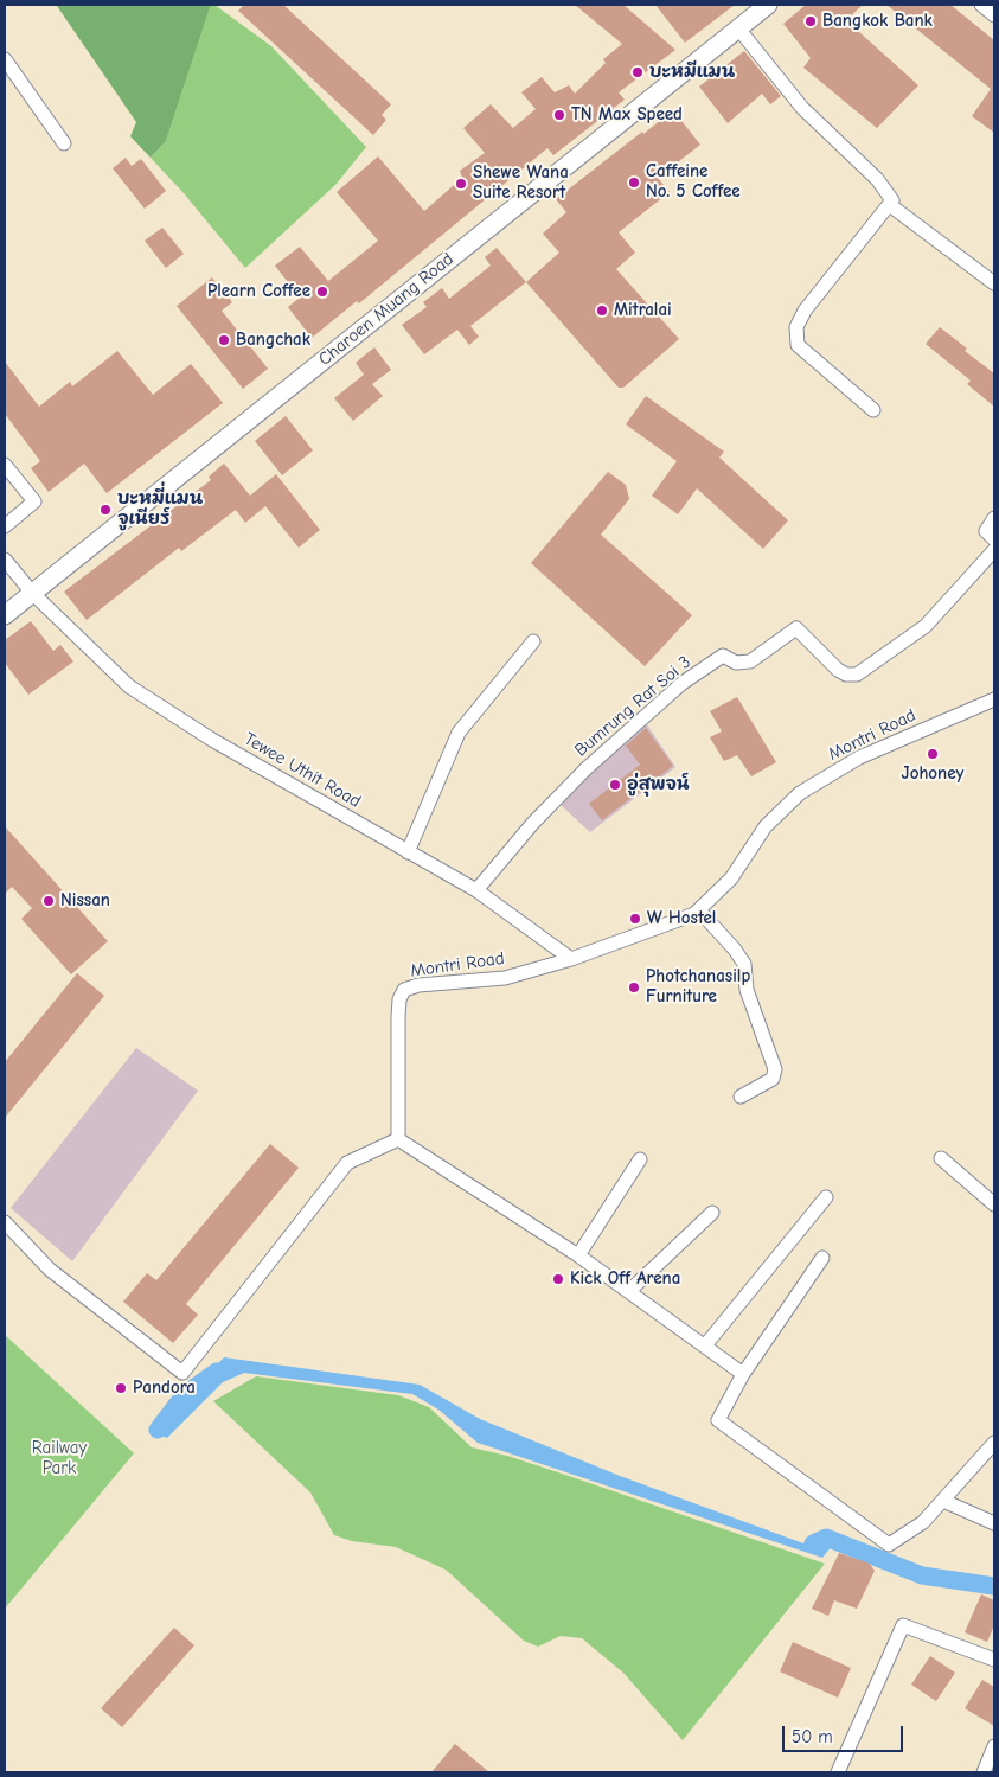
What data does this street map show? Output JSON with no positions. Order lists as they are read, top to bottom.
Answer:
{
  "streets": {
    "main road": ["Charoen Muang Road"],
    "street": ["Bumrung Rat Soi 3", "Montri Road", "Tewee Uthit Road"]
  },
  "crossings": [
    ["Charoen Muang Road", "Tewee Uthit Road"],
    ["Bumrung Rat Soi 3", "Tewee Uthit Road"],
    ["Montri Road", "Tewee Uthit Road"]
  ],
  "parks": ["Railway Park"],
  "places": [
    "Bangkok Bank",
    "บะหมีแมน",
    "TN Max Speed",
    "Caffeine No. 5 Coffee",
    "Shewe Wana Suite Resort",
    "Plearn Coffee",
    "Mitralai",
    "Bangchak",
    "บะหมี่แมน จูเนียร์",
    "Johoney",
    "อู่สุพจน์",
    "Nissan",
    "W Hostel",
    "Photchanasilp Furniture",
    "Kick Off Arena",
    "Pandora"
  ],
  "scale_bar": "50 m"
}
